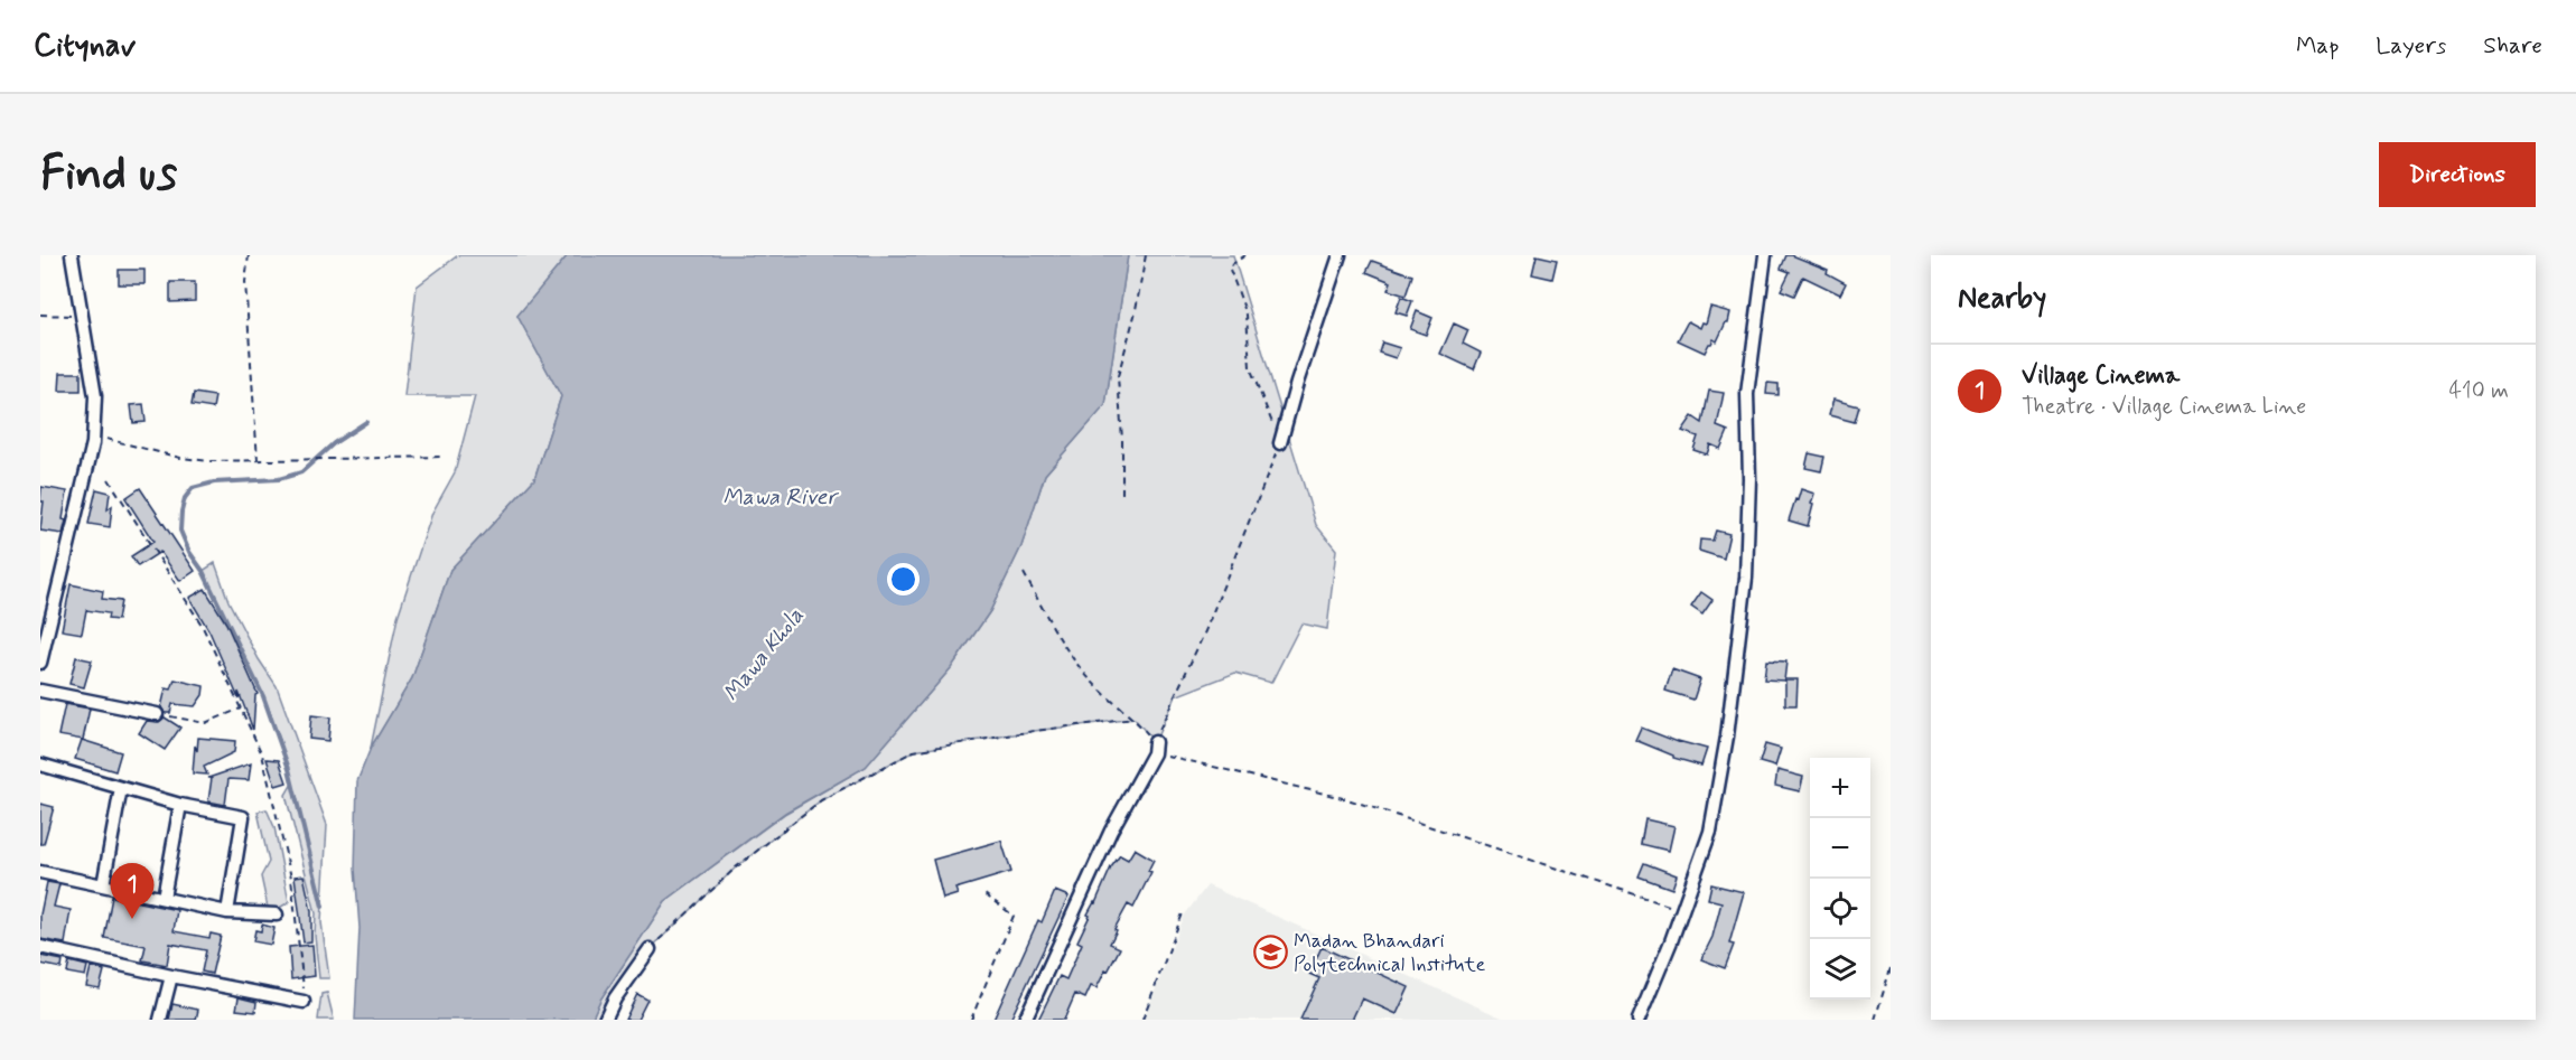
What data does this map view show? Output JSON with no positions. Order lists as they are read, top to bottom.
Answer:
{
  "water": ["Mawa River", "Mawa Khola"],
  "places": {
    "school or university": ["Madan Bhandari Polytechnical Institute"]
  },
  "page": {
    "header": "Citynav",
    "nav": ["Map", "Layers", "Share"],
    "buttons": "Directions",
    "title": "Find us",
    "heading": "Nearby",
    "list": [
      {
        "mark": "1",
        "name": "Village Cinema",
        "note": "Theatre · Village Cinema Line",
        "value": "410 m"
      }
    ],
    "map_buttons": ["+", "−"],
    "pins": "1"
  }
}
